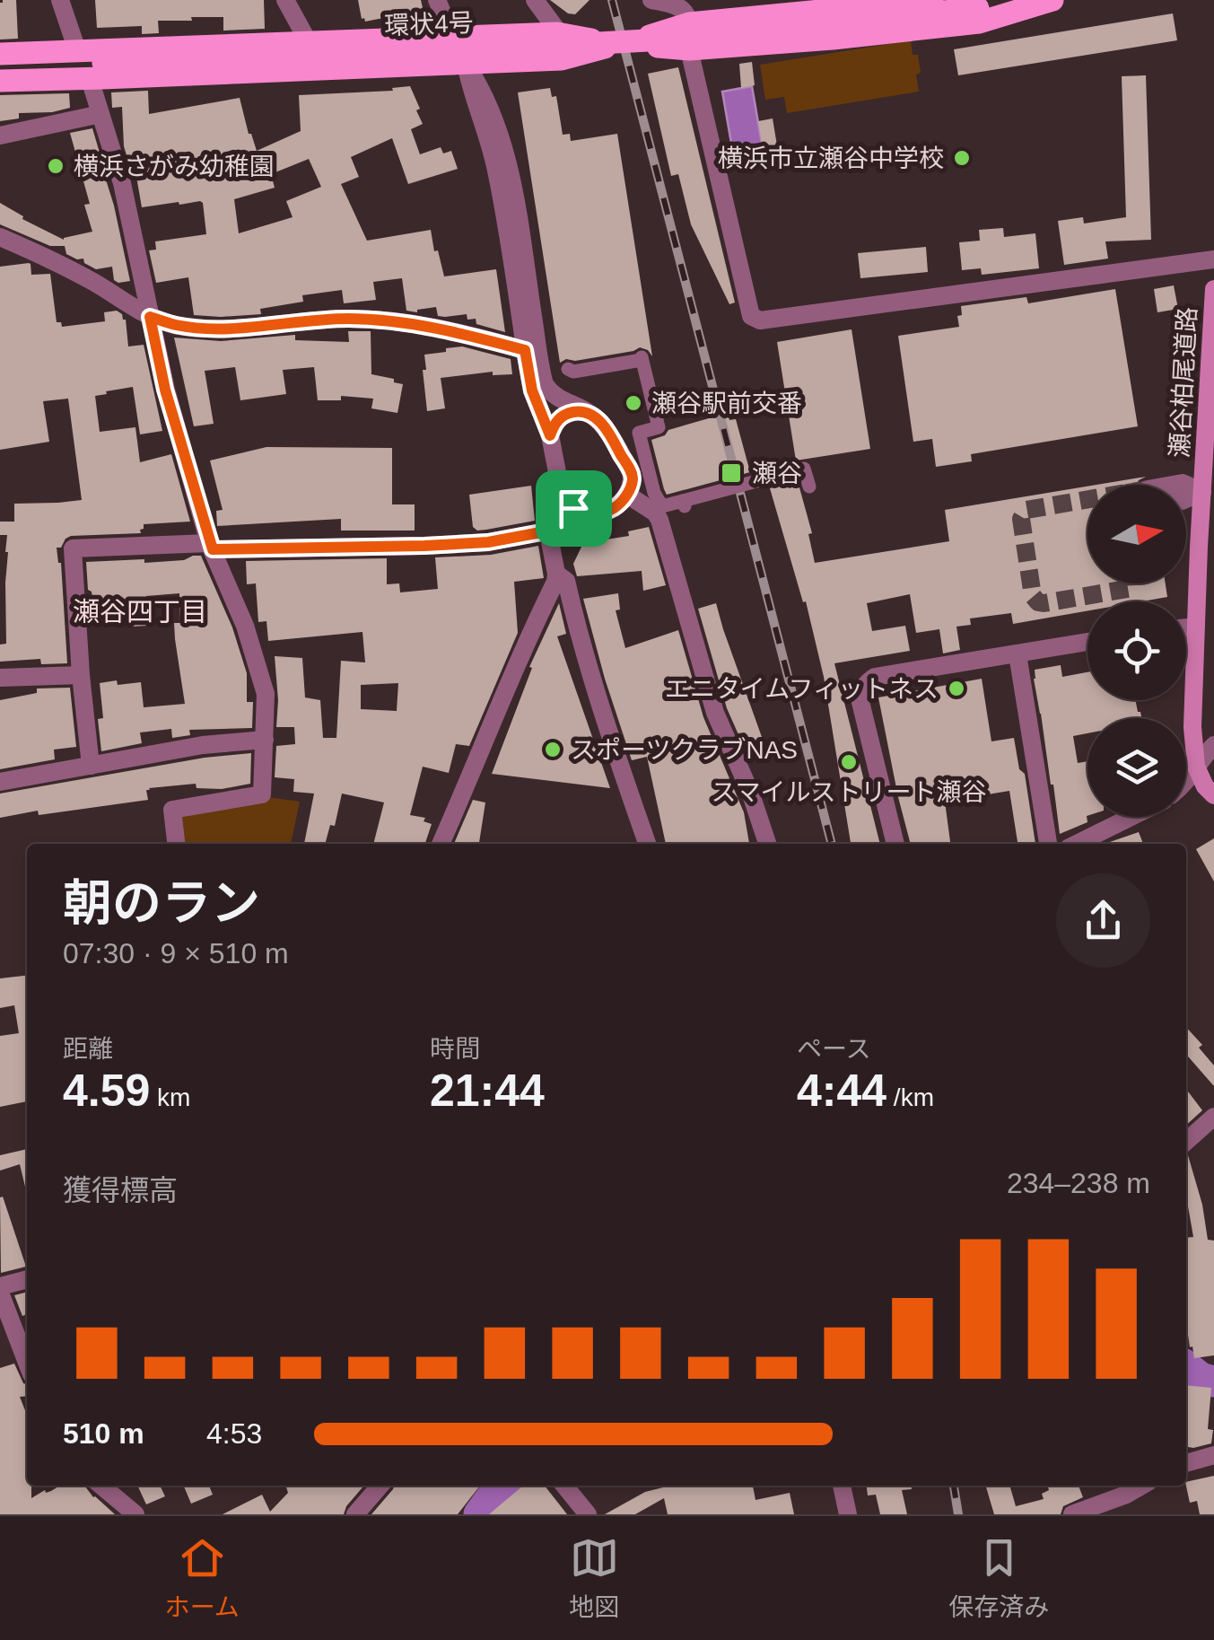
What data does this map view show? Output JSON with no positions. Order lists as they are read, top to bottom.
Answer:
{
  "streets": {
    "main road": ["環状4号", "瀬谷柏尾道路"]
  },
  "districts": ["瀬谷四丁目"],
  "places": {
    "other": [
      "横浜市立瀬谷中学校",
      "横浜さがみ幼稚園",
      "瀬谷駅前交番",
      "エニタイムフィットネス",
      "スポーツクラブNAS",
      "スマイルストリート瀬谷"
    ],
    "transit": ["瀬谷"]
  },
  "north": "right",
  "page": {
    "heading": ["朝のラン", "07:30 · 9 × 510 m"],
    "stats": [
      ["距離", "4.59 km"],
      ["時間", "21:44"],
      ["ペース", "4:44 /km"]
    ],
    "chart": ["獲得標高", "234–238 m"],
    "list": [
      {
        "name": "510 m",
        "note": "4:53"
      }
    ],
    "tabs": ["ホーム", "地図", "保存済み"]
  }
}
